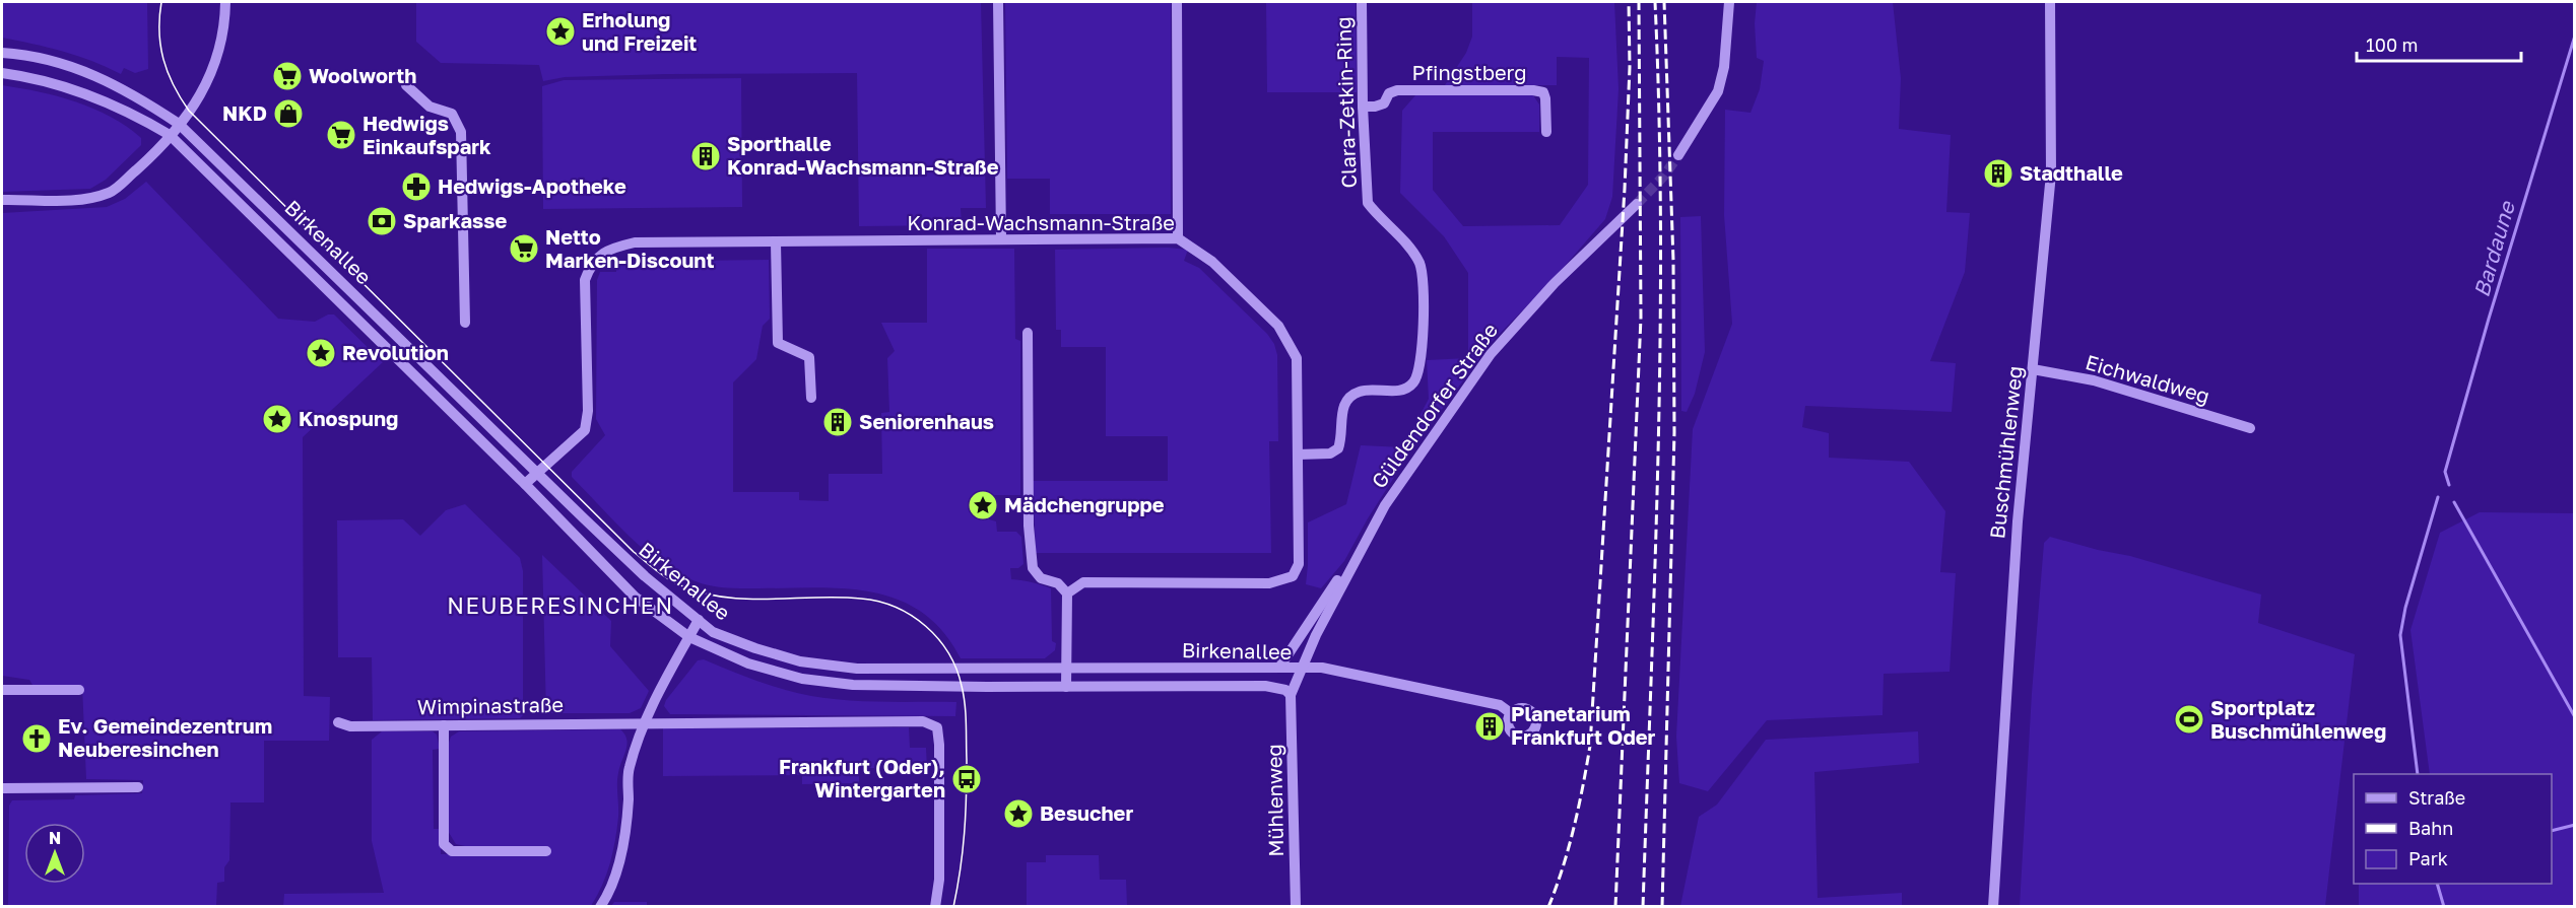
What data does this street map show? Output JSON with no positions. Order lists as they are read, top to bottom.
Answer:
{
  "streets": {
    "street": [
      "Pfingstberg",
      "Clara-Zetkin-Ring",
      "Konrad-Wachsmann-Straße",
      "Birkenallee",
      "Eichwaldweg",
      "Güldendorfer Straße",
      "Buschmühlenweg",
      "Wimpinastraße",
      "Mühlenweg"
    ]
  },
  "crossings": [
    ["Pfingstberg", "Clara-Zetkin-Ring"],
    ["Clara-Zetkin-Ring", "Konrad-Wachsmann-Straße"],
    ["Konrad-Wachsmann-Straße", "Birkenallee"],
    ["Birkenallee", "Güldendorfer Straße"],
    ["Birkenallee", "Mühlenweg"],
    ["Eichwaldweg", "Buschmühlenweg"]
  ],
  "districts": ["NEUBERESINCHEN"],
  "water": ["Bardaune"],
  "places": {
    "place": [
      "Erholung und Freizeit",
      "Revolution",
      "Knospung",
      "Mädchengruppe",
      "Besucher"
    ],
    "supermarket": ["Woolworth", "Hedwigs Einkaufspark", "Netto Marken-Discount"],
    "shop": ["NKD"],
    "building": [
      "Sporthalle Konrad-Wachsmann-Straße",
      "Stadthalle",
      "Seniorenhaus",
      "Planetarium Frankfurt Oder"
    ],
    "pharmacy": ["Hedwigs-Apotheke"],
    "bank": ["Sparkasse"],
    "sports": ["Sportplatz Buschmühlenweg"],
    "church": ["Ev. Gemeindezentrum Neuberesinchen"],
    "bus stop": ["Frankfurt (Oder), Wintergarten"]
  },
  "legend": ["Straße", "Bahn", "Park"],
  "scale_bar": "100 m",
  "north": "top"
}
